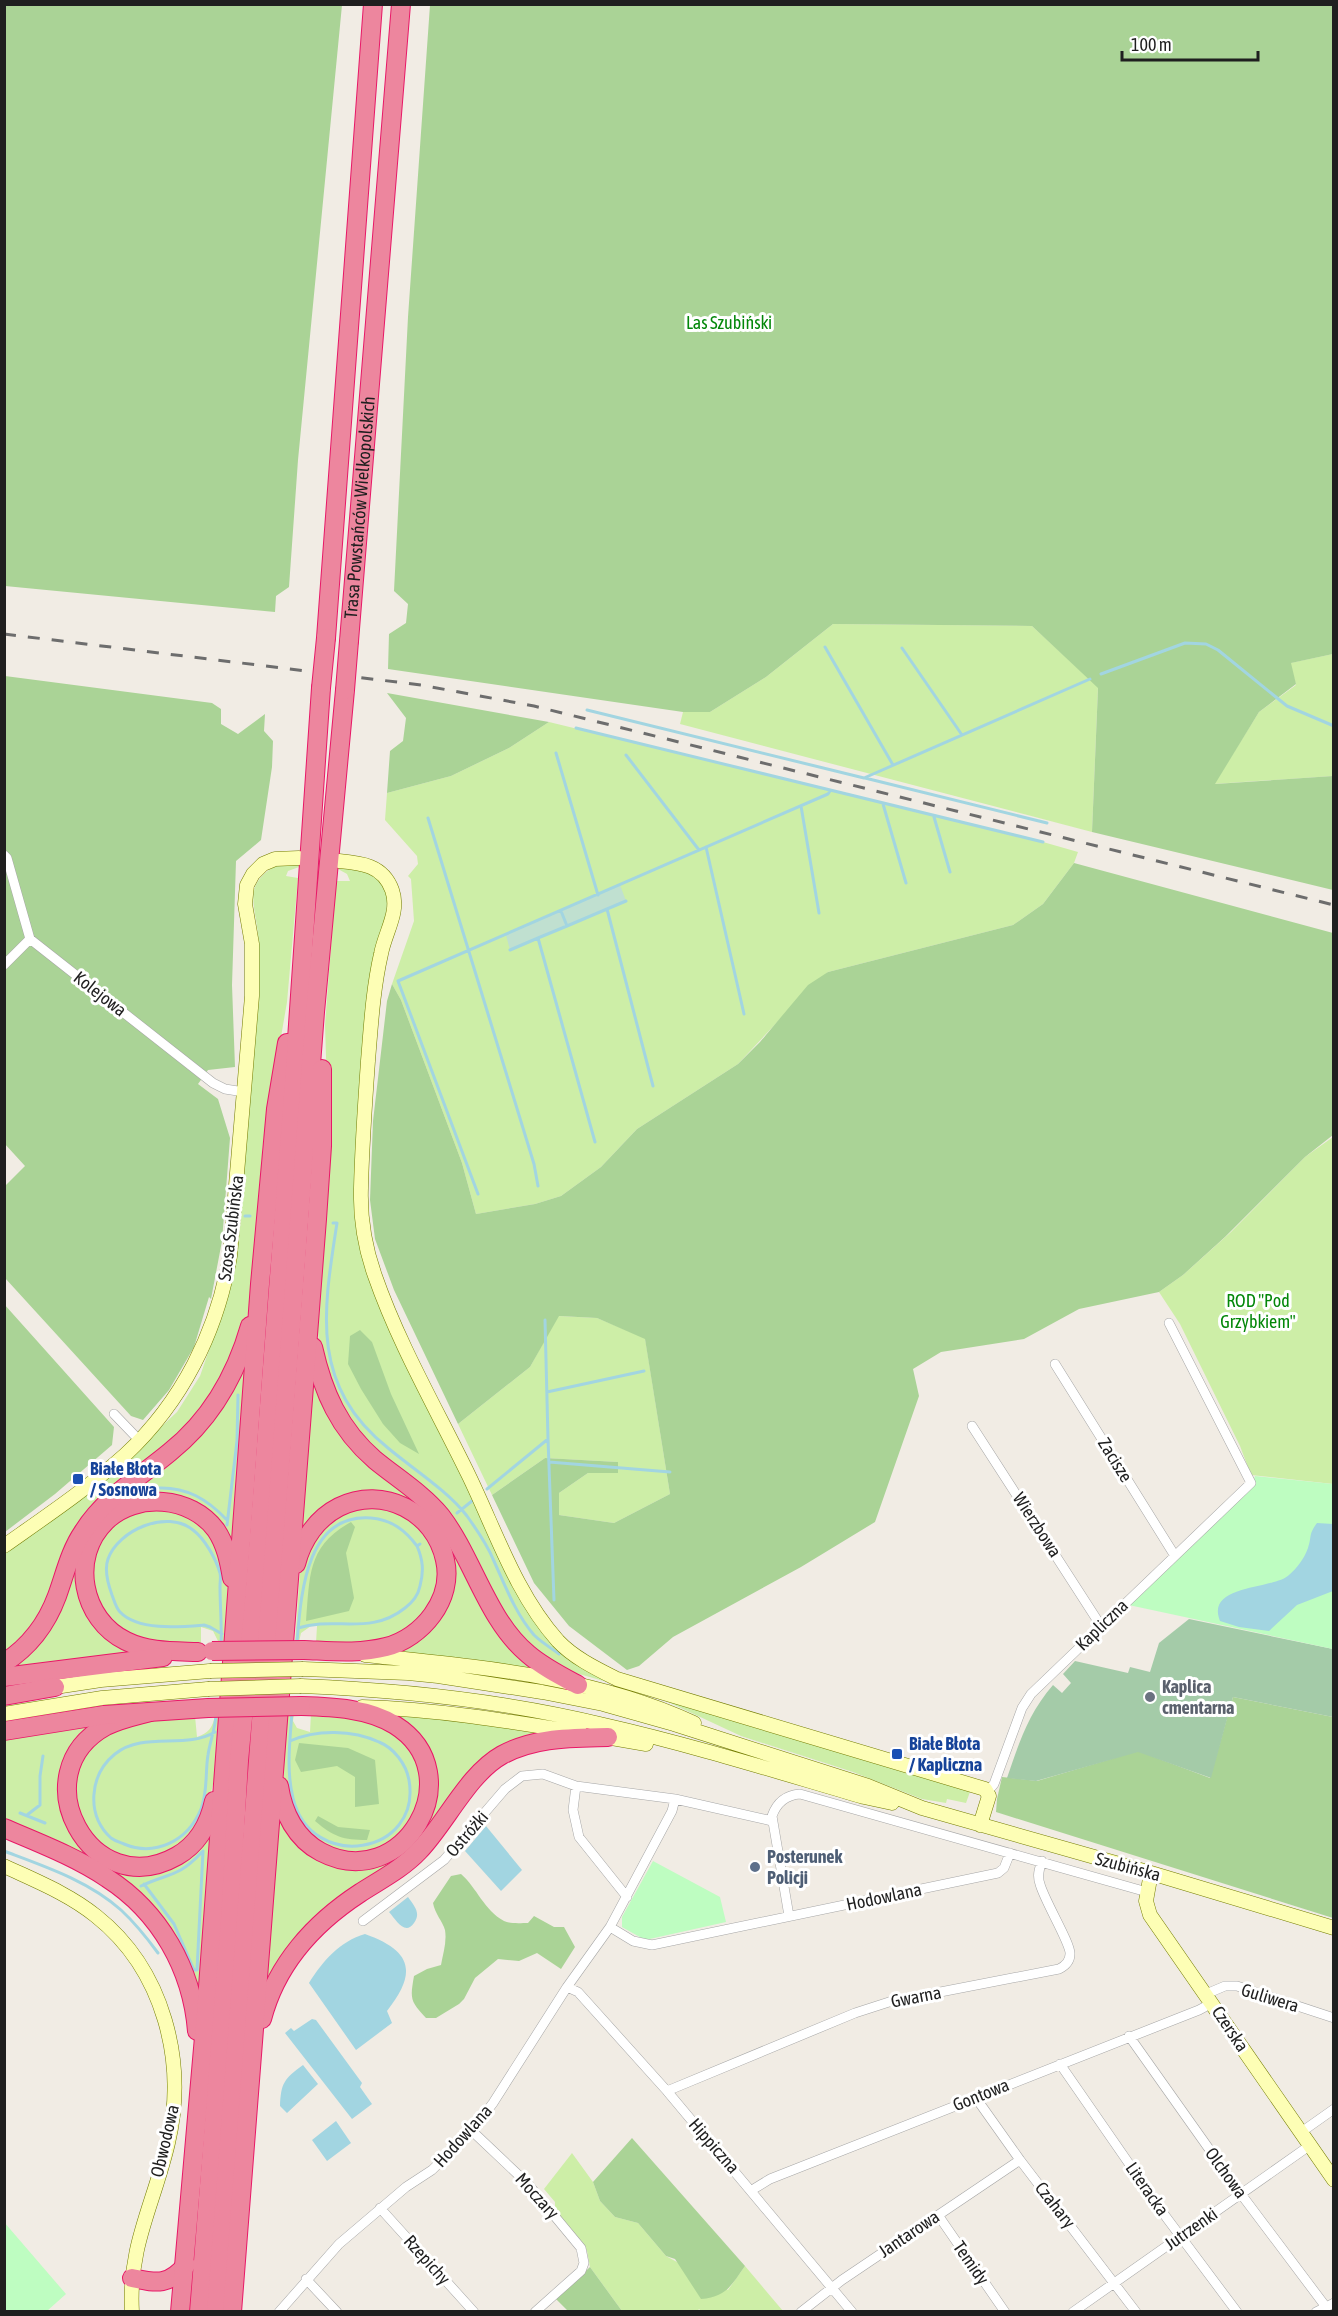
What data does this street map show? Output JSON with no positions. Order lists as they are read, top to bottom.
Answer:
{
  "streets": {
    "highway": ["Trasa Powstańców Wielkopolskich"],
    "main road": [
      "Szosa Szubińska",
      "Szubińska",
      "Czerska",
      "Obwodowa"
    ],
    "street": [
      "Kolejowa",
      "Zacisze",
      "Wierzbowa",
      "Kapliczna",
      "Ostróżki",
      "Hodowlana",
      "Gwarna",
      "Guliwera",
      "Gontowa",
      "Hippiczna",
      "Olchowa",
      "Literacka",
      "Moczary",
      "Czahary",
      "Jutrzenki",
      "Jantarowa",
      "Rzepichy",
      "Temidy"
    ]
  },
  "crossings": [
    ["Kolejowa", "Szosa Szubińska"],
    ["Zacisze", "Kapliczna"],
    ["Wierzbowa", "Kapliczna"],
    ["Ostróżki", "Szubińska"],
    ["Ostróżki", "Hodowlana"],
    ["Szubińska", "Hodowlana"],
    ["Szubińska", "Gwarna"],
    ["Szubińska", "Czerska"],
    ["Hodowlana", "Hippiczna"],
    ["Hodowlana", "Moczary"],
    ["Hodowlana", "Rzepichy"],
    ["Gwarna", "Hippiczna"],
    ["Guliwera", "Czerska"],
    ["Guliwera", "Gontowa"],
    ["Czerska", "Gontowa"],
    ["Czerska", "Jutrzenki"],
    ["Gontowa", "Hippiczna"],
    ["Gontowa", "Olchowa"],
    ["Gontowa", "Literacka"],
    ["Gontowa", "Czahary"],
    ["Hippiczna", "Jantarowa"],
    ["Olchowa", "Jutrzenki"],
    ["Literacka", "Jutrzenki"],
    ["Czahary", "Jutrzenki"],
    ["Czahary", "Jantarowa"],
    ["Jantarowa", "Temidy"]
  ],
  "parks": ["Las Szubiński", "ROD \"Pod Grzybkiem\""],
  "places": {
    "transit": ["Białe Błota / Sosnowa", "Białe Błota / Kapliczna"],
    "other": ["Kaplica cmentarna", "Posterunek Policji"]
  },
  "scale_bar": "100 m"
}
